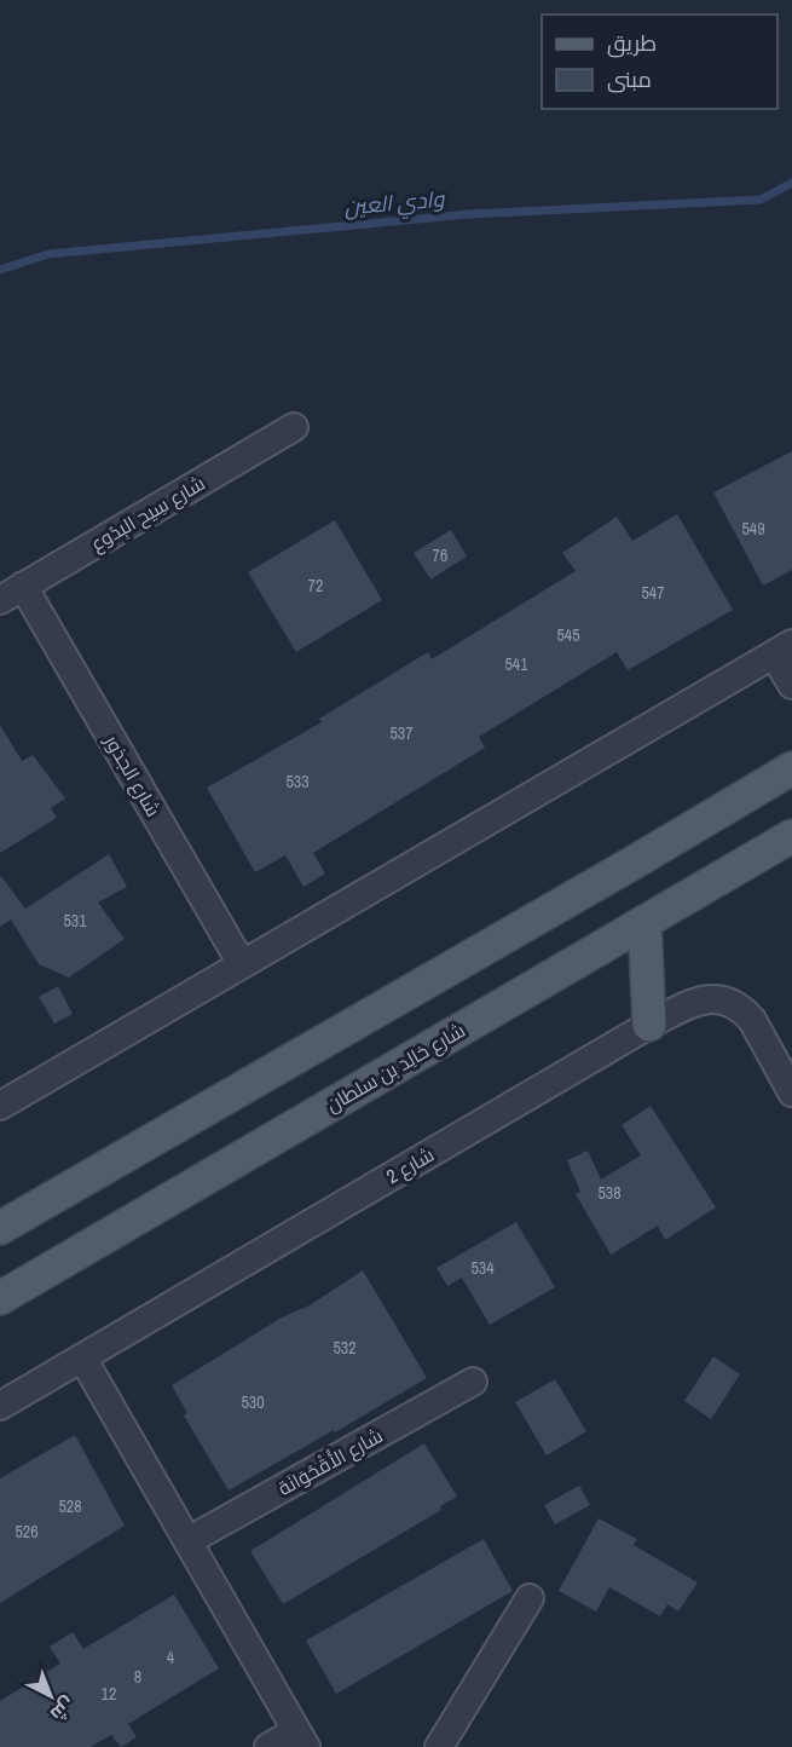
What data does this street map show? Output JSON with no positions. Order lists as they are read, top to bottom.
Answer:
{
  "streets": {
    "main road": ["شارع خالِد بن سلطان"],
    "street": [
      "شارع سِيح البِدُوع",
      "شارع الجذور",
      "شارع 2",
      "شارع الأُقْحُوَانَة"
    ]
  },
  "crossings": [
    ["شارع سِيح البِدُوع", "شارع الجذور"]
  ],
  "water": ["وادي العين"],
  "house_numbers": [
    "549",
    "76",
    "72",
    "547",
    "545",
    "541",
    "537",
    "533",
    "531",
    "538",
    "534",
    "532",
    "530",
    "528",
    "526",
    "4",
    "8",
    "12"
  ],
  "legend": ["طريق", "مبنى"],
  "north": "bottom right"
}
